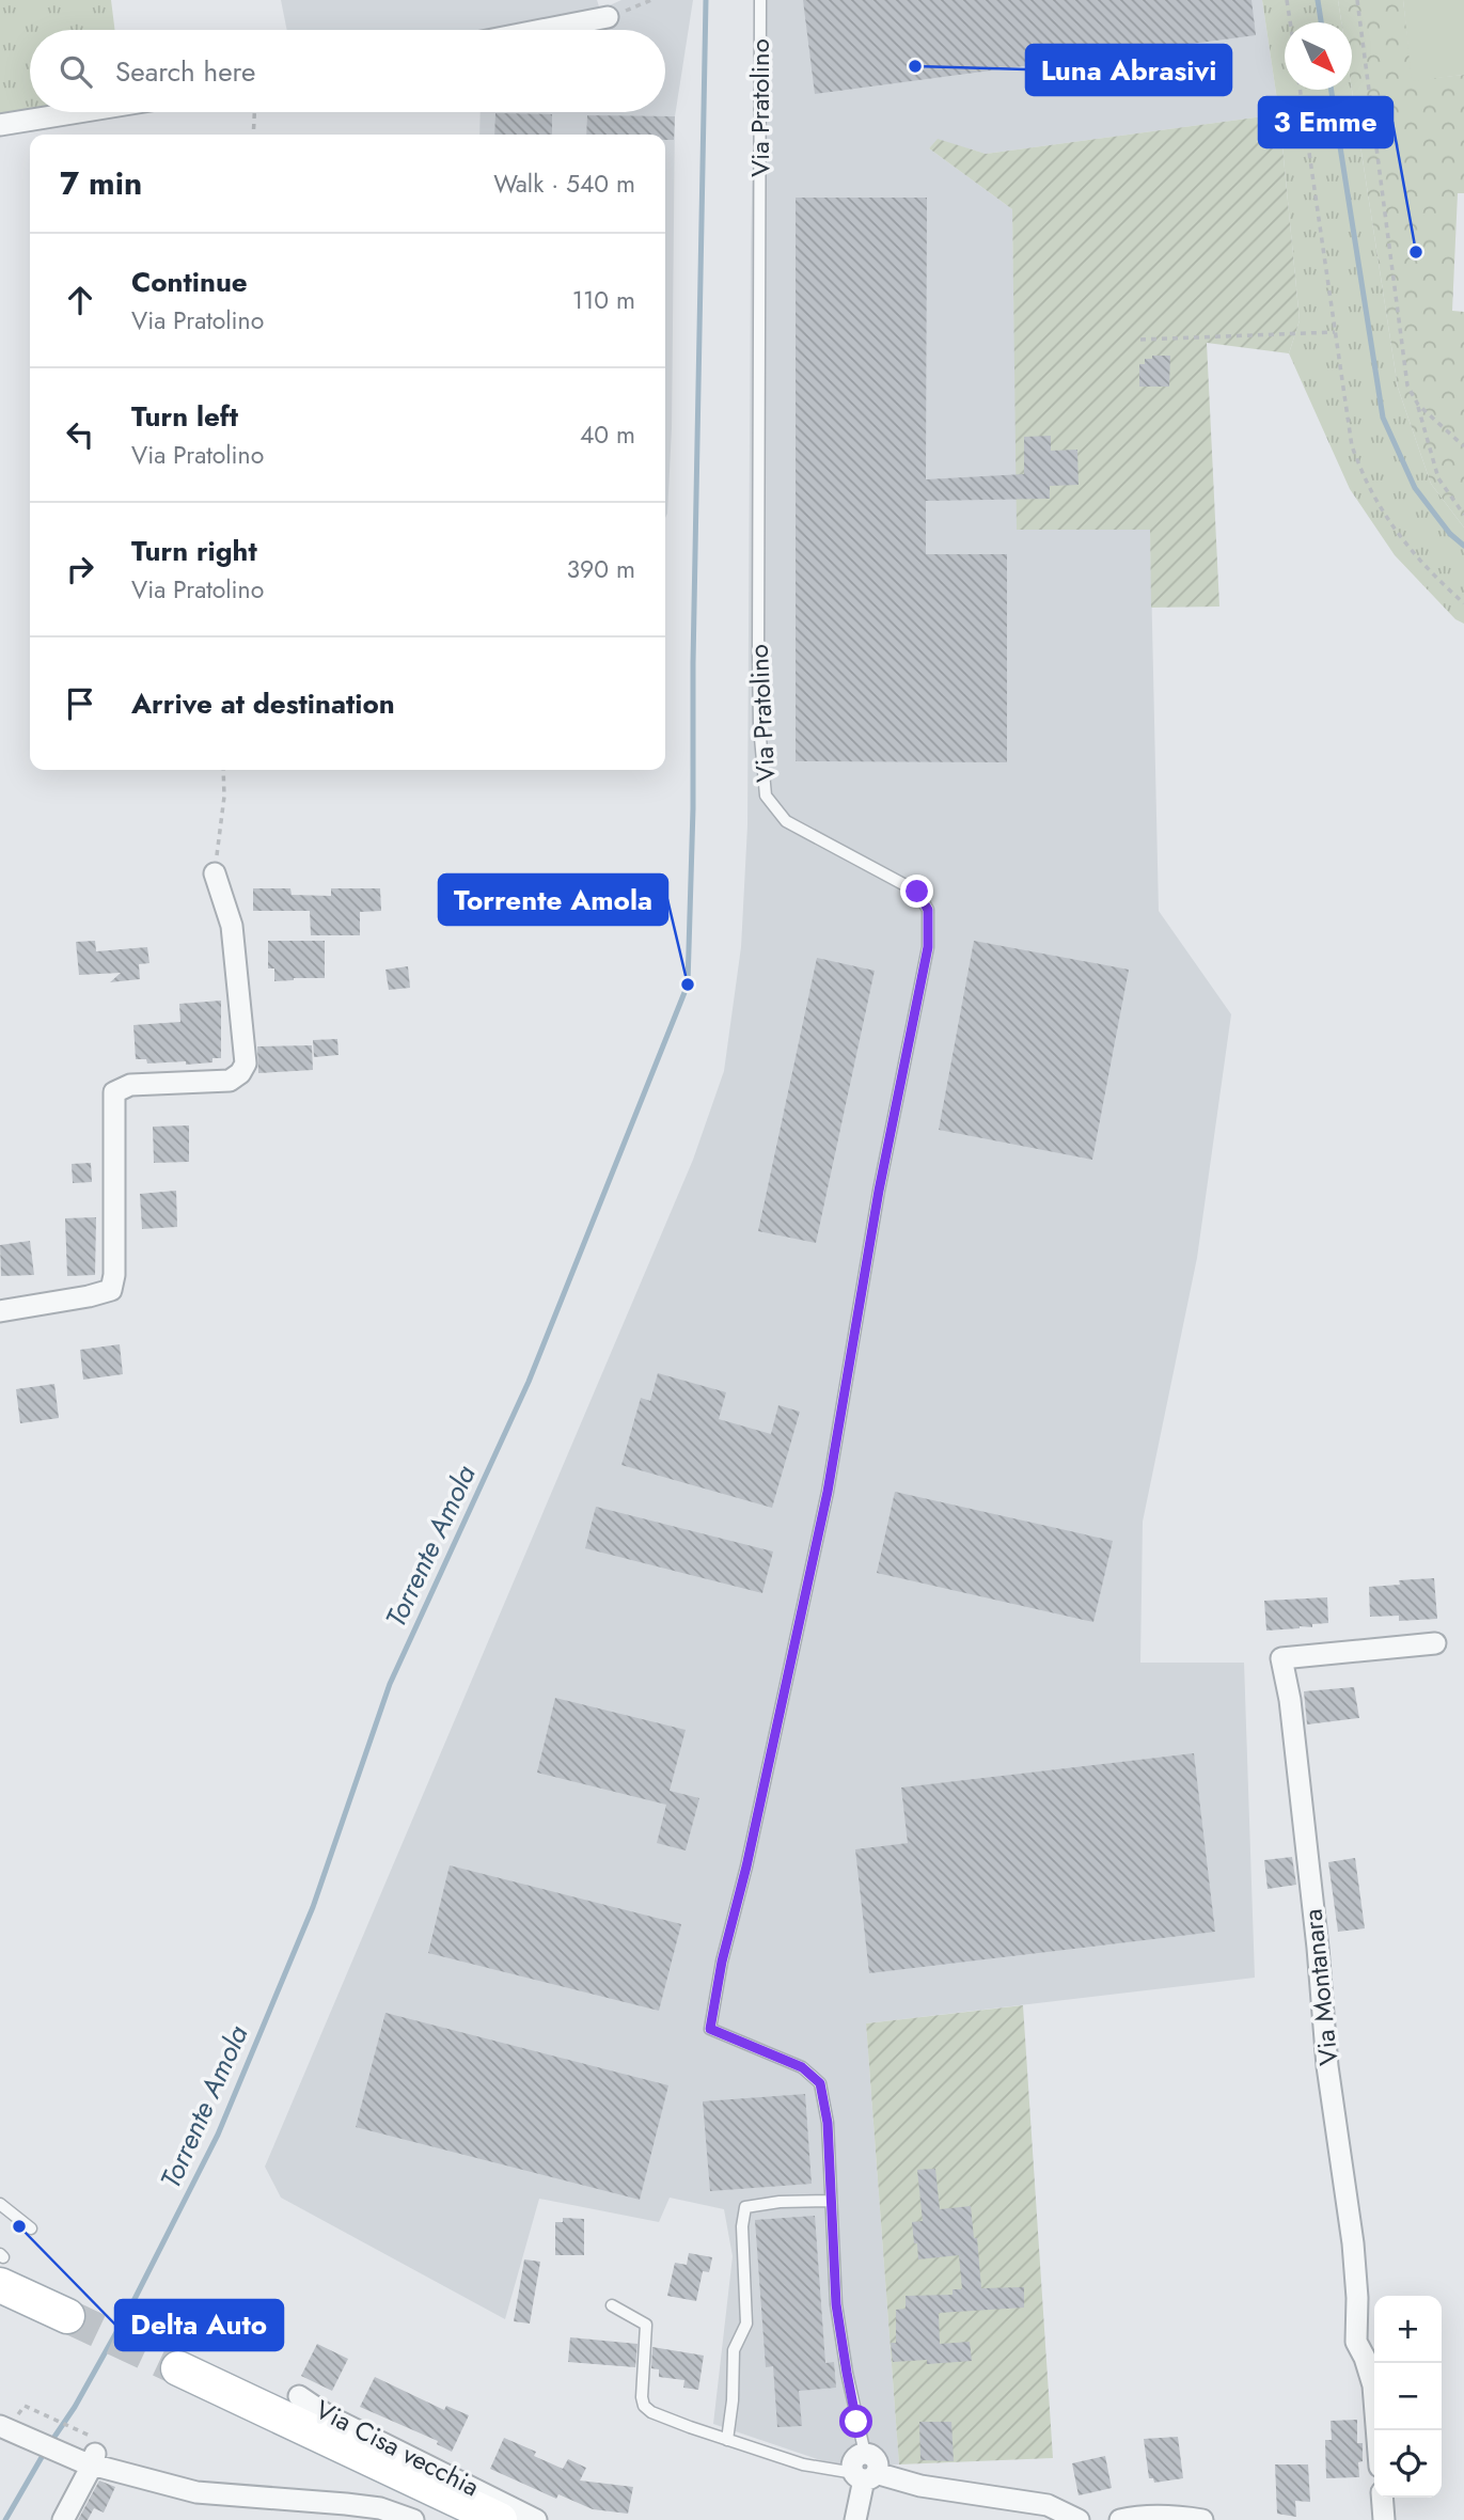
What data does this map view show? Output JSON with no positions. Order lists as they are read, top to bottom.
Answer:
{
  "streets": {
    "street": ["Via Montanara", "Via Cisa vecchia"],
    "lane": ["Via Pratolino"]
  },
  "water": ["Torrente Amola"],
  "places": [
    "Luna Abrasivi",
    "3 Emme",
    "Torrente Amola",
    "Delta Auto"
  ],
  "north": "bottom right",
  "page": {
    "search": "Search here",
    "heading": ["7 min", "Walk · 540 m"],
    "list": [
      ["Continue", "Via Pratolino", "110 m"],
      ["Turn left", "Via Pratolino", "40 m"],
      ["Turn right", "Via Pratolino", "390 m"],
      "Arrive at destination"
    ],
    "map_buttons": ["+", "−"]
  }
}
